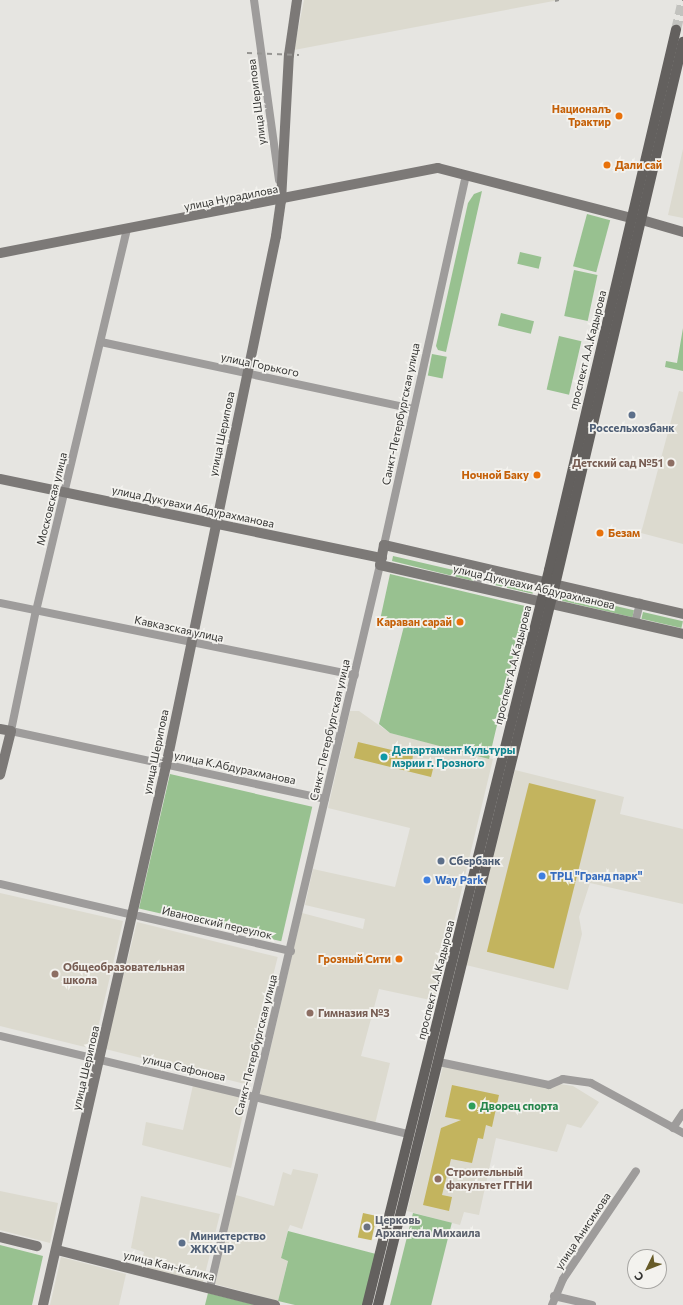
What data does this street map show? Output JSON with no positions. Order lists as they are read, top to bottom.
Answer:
{
  "streets": {
    "main road": ["проспект А.А.Кадырова"],
    "street": [
      "улица Шерипова",
      "улица Нурадилова",
      "улица Горького",
      "Санкт-Петербургская улица",
      "Московская улица",
      "улица Дукувахи Абдурахманова",
      "Кавказская улица",
      "улица К.Абдурахманова",
      "Ивановский переулок",
      "улица Сафонова",
      "улица Анисимова",
      "улица Кан-Калика"
    ]
  },
  "crossings": [
    ["улица Шерипова", "улица Нурадилова"],
    ["улица Шерипова", "улица Горького"],
    ["улица Шерипова", "улица Дукувахи Абдурахманова"],
    ["улица Шерипова", "Кавказская улица"],
    ["улица Шерипова", "улица К.Абдурахманова"],
    ["улица Шерипова", "Ивановский переулок"],
    ["улица Шерипова", "улица Сафонова"],
    ["улица Шерипова", "улица Кан-Калика"],
    ["улица Нурадилова", "проспект А.А.Кадырова"],
    ["улица Нурадилова", "Санкт-Петербургская улица"],
    ["улица Нурадилова", "Московская улица"],
    ["проспект А.А.Кадырова", "улица Дукувахи Абдурахманова"],
    ["проспект А.А.Кадырова", "улица Сафонова"],
    ["улица Горького", "Санкт-Петербургская улица"],
    ["улица Горького", "Московская улица"],
    ["Санкт-Петербургская улица", "улица Дукувахи Абдурахманова"],
    ["Санкт-Петербургская улица", "Кавказская улица"],
    ["Санкт-Петербургская улица", "улица К.Абдурахманова"],
    ["Санкт-Петербургская улица", "Ивановский переулок"],
    ["Санкт-Петербургская улица", "улица Сафонова"],
    ["Санкт-Петербургская улица", "улица Кан-Калика"],
    ["Московская улица", "улица Дукувахи Абдурахманова"],
    ["Московская улица", "Кавказская улица"],
    ["Московская улица", "улица К.Абдурахманова"]
  ],
  "places": [
    "Националъ Трактир",
    "Дали сай",
    "Россельхозбанк",
    "Детский сад №51",
    "Ночной Баку",
    "Безам",
    "Караван сарай",
    "Департамент Культуры мэрии г. Грозного",
    "Сбербанк",
    "ТРЦ \"Гранд парк\"",
    "Way Park",
    "Грозный Сити",
    "Общеобразовательная школа",
    "Гимназия №3",
    "Дворец спорта",
    "Строительный факультет ГГНИ",
    "Церковь Архангела Михаила",
    "Министерство ЖКХ ЧР"
  ],
  "north": "bottom left"
}
